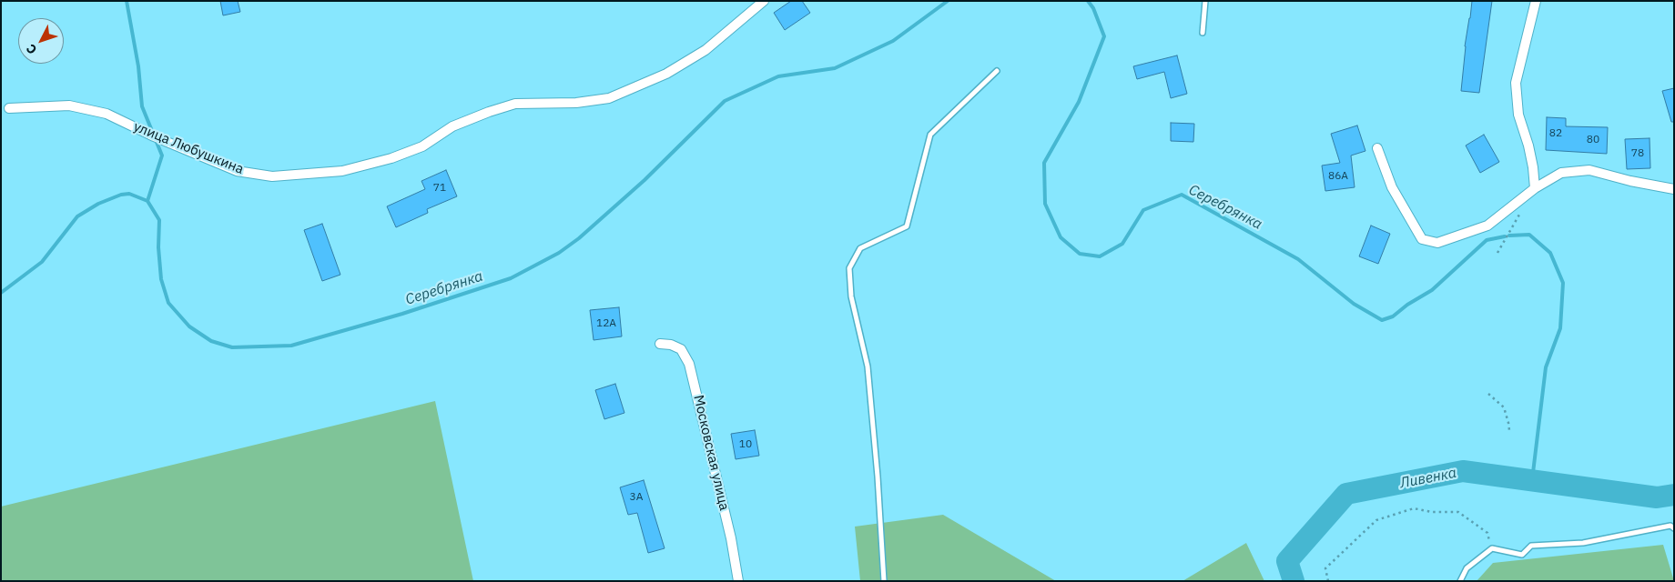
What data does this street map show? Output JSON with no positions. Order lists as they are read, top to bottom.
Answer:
{
  "streets": {
    "street": ["улица Любушкина", "Московская улица"]
  },
  "water": ["Серебрянка", "Ливенка"],
  "house_numbers": [
    "82",
    "80",
    "78",
    "86А",
    "71",
    "12А",
    "10",
    "3А"
  ],
  "north": "bottom left"
}
